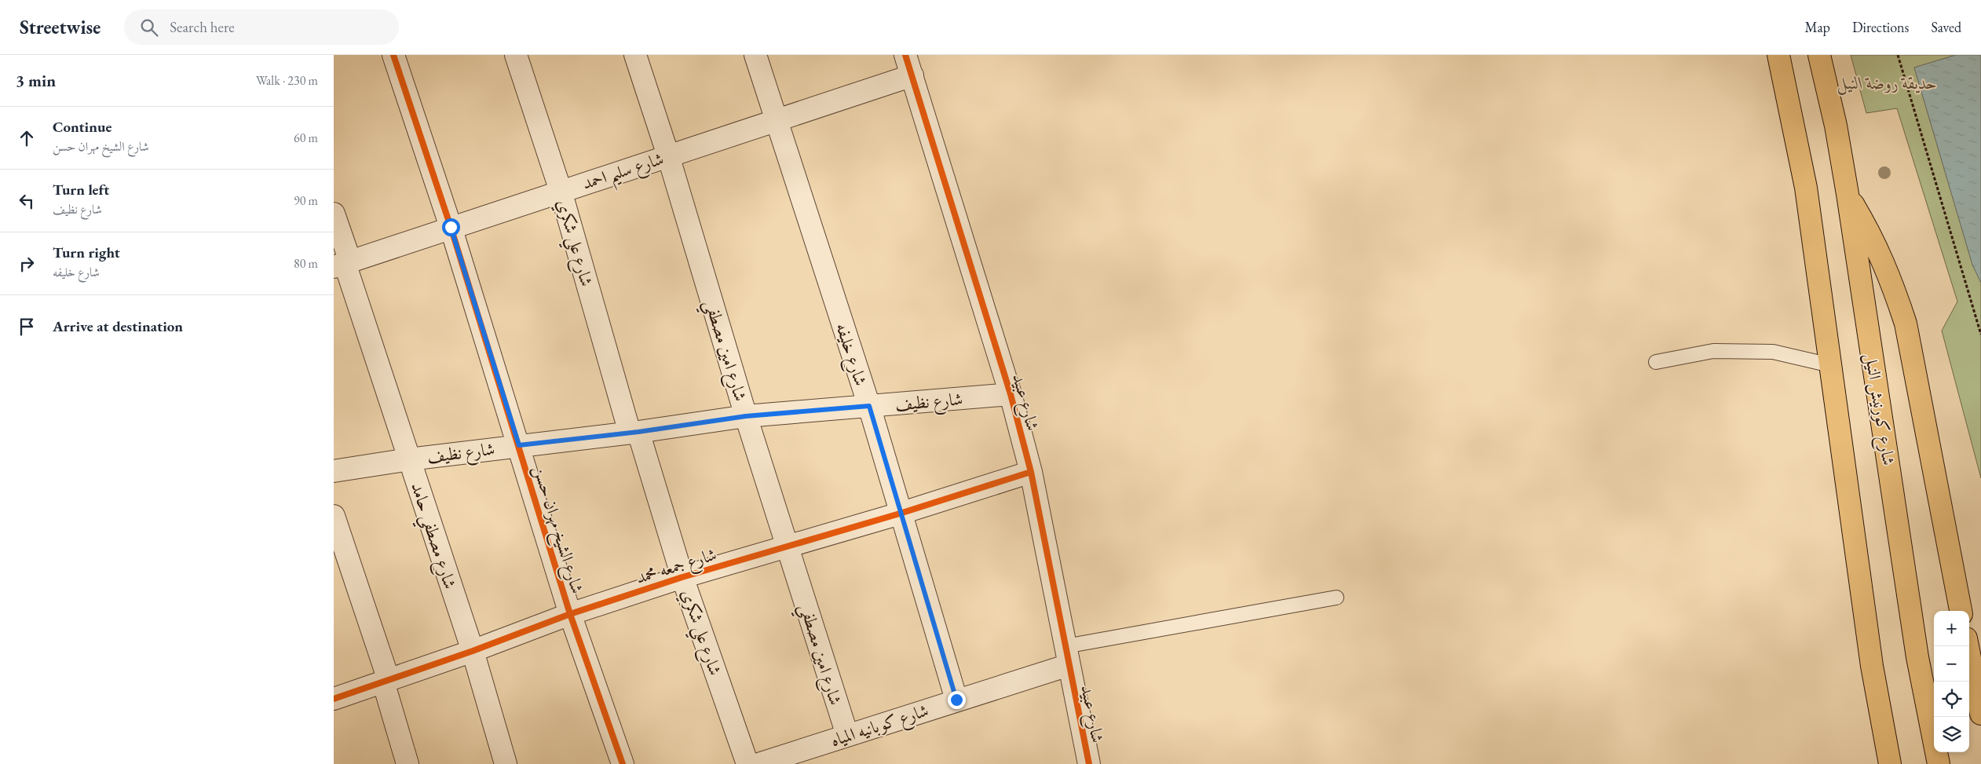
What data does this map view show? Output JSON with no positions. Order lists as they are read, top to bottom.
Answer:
{
  "streets": {
    "highway": ["شارع كورنيش النيل"],
    "street": [
      "شارع سليم احمد",
      "شارع علي شكري",
      "شارع امين مصطفي",
      "شارع خليفه",
      "شارع نظيف",
      "شارع عبيد",
      "شارع الشيخ مهران حسن",
      "شارع مصطفي حامد",
      "شارع جمعه محمد",
      "شارع كوبانيه المياه"
    ]
  },
  "crossings": [
    ["شارع سليم احمد", "شارع علي شكري"],
    ["شارع سليم احمد", "شارع امين مصطفي"],
    ["شارع سليم احمد", "شارع خليفه"],
    ["شارع سليم احمد", "شارع عبيد"],
    ["شارع سليم احمد", "شارع الشيخ مهران حسن"],
    ["شارع سليم احمد", "شارع مصطفي حامد"],
    ["شارع علي شكري", "شارع نظيف"],
    ["شارع علي شكري", "شارع جمعه محمد"],
    ["شارع امين مصطفي", "شارع نظيف"],
    ["شارع امين مصطفي", "شارع جمعه محمد"],
    ["شارع امين مصطفي", "شارع كوبانيه المياه"],
    ["شارع خليفه", "شارع نظيف"],
    ["شارع خليفه", "شارع جمعه محمد"],
    ["شارع خليفه", "شارع كوبانيه المياه"],
    ["شارع نظيف", "شارع عبيد"],
    ["شارع نظيف", "شارع الشيخ مهران حسن"],
    ["شارع نظيف", "شارع مصطفي حامد"],
    ["شارع عبيد", "شارع جمعه محمد"],
    ["شارع عبيد", "شارع كوبانيه المياه"],
    ["شارع الشيخ مهران حسن", "شارع جمعه محمد"],
    ["شارع مصطفي حامد", "شارع جمعه محمد"]
  ],
  "parks": ["حديقة روضة النيل"],
  "page": {
    "header": "Streetwise",
    "search": "Search here",
    "nav": ["Map", "Directions", "Saved"],
    "heading": ["3 min", "Walk · 230 m"],
    "list": [
      ["Continue", "شارع الشيخ مهران حسن", "60 m"],
      ["Turn left", "شارع نظيف", "90 m"],
      ["Turn right", "شارع خليفه", "80 m"],
      "Arrive at destination"
    ],
    "map_buttons": ["+", "−"]
  }
}
